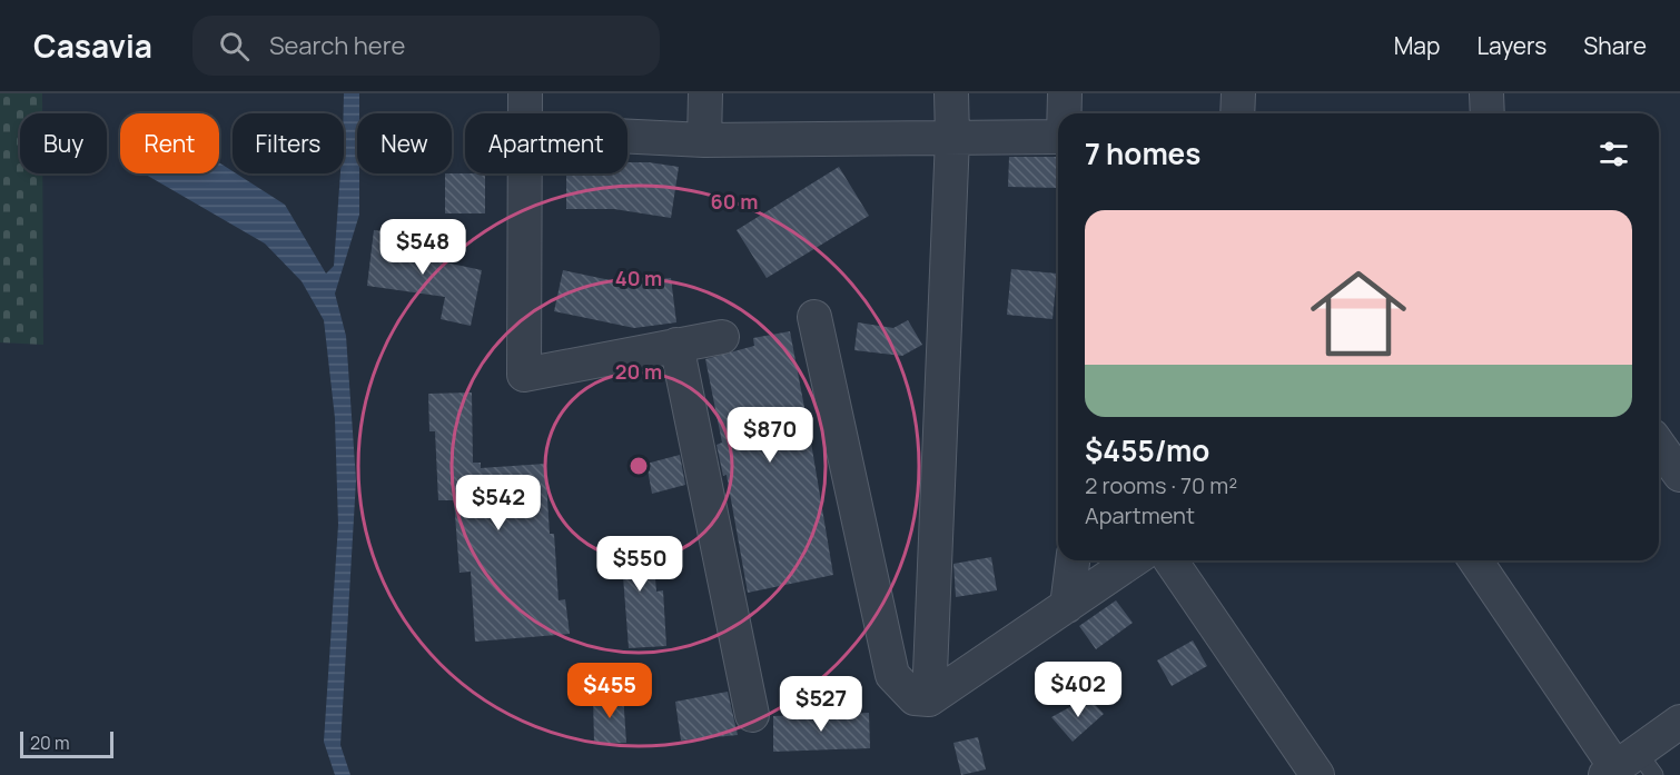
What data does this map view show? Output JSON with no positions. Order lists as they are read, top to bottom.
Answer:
{
  "scale_bar": "20 m",
  "page": {
    "header": "Casavia",
    "search": "Search here",
    "nav": ["Map", "Layers", "Share"],
    "chip": [
      "Buy",
      "Rent",
      "Filters",
      "New",
      "Apartment"
    ],
    "heading": "7 homes",
    "list": [
      {
        "name": "$455/mo",
        "note": "2 rooms · 70 m² · Apartment"
      }
    ],
    "price": [
      "$548",
      "$870",
      "$542",
      "$550",
      "$402",
      "$455",
      "$527"
    ],
    "scale": "20 m"
  },
  "rings": ["60 m", "40 m", "20 m"]
}
